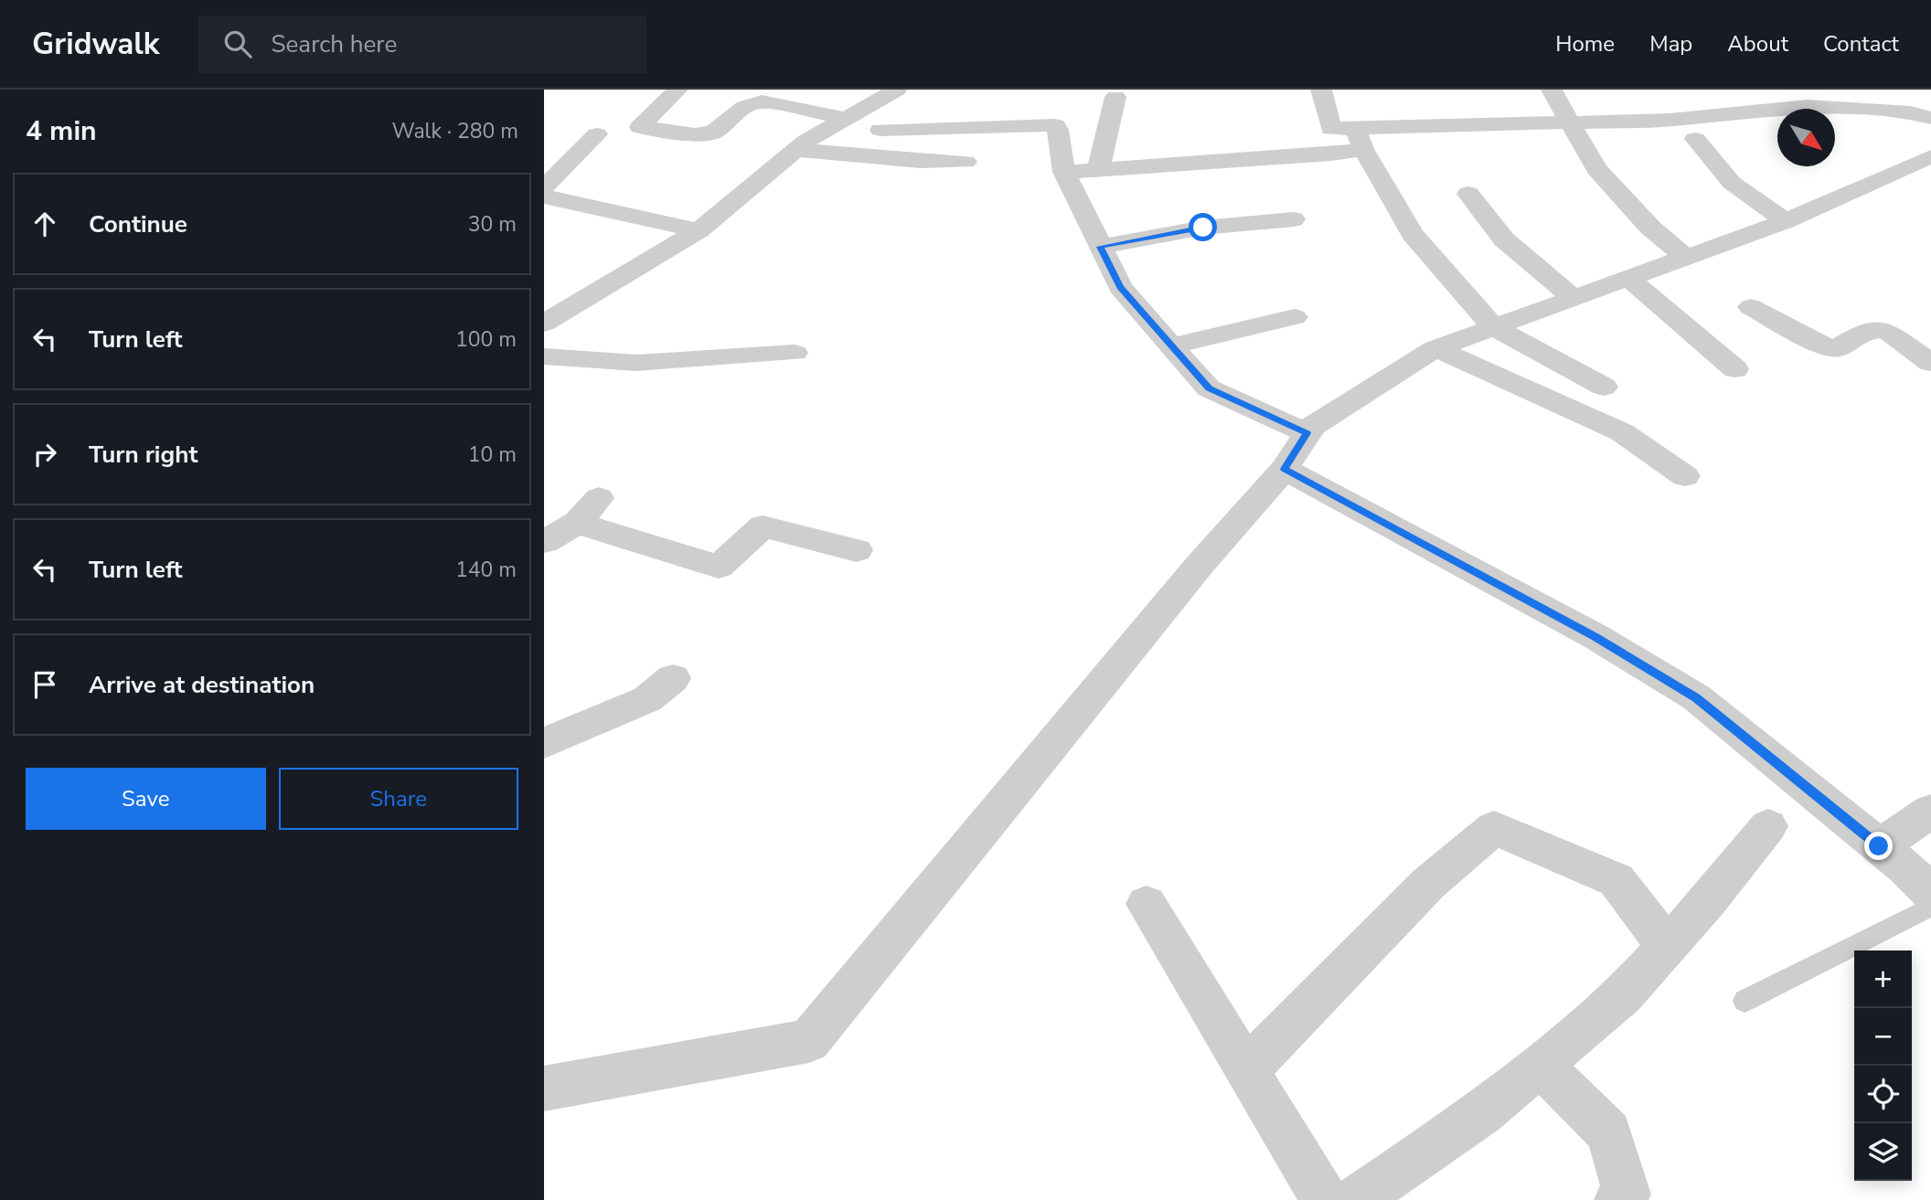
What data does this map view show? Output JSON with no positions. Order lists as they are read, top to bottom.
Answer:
{
  "north": "bottom right",
  "page": {
    "header": "Gridwalk",
    "search": "Search here",
    "nav": [
      "Home",
      "Map",
      "About",
      "Contact"
    ],
    "heading": ["4 min", "Walk · 280 m"],
    "list": [
      ["Continue", "30 m"],
      ["Turn left", "100 m"],
      ["Turn right", "10 m"],
      ["Turn left", "140 m"],
      "Arrive at destination"
    ],
    "buttons": ["Save", "Share"],
    "map_buttons": ["+", "−"]
  }
}
